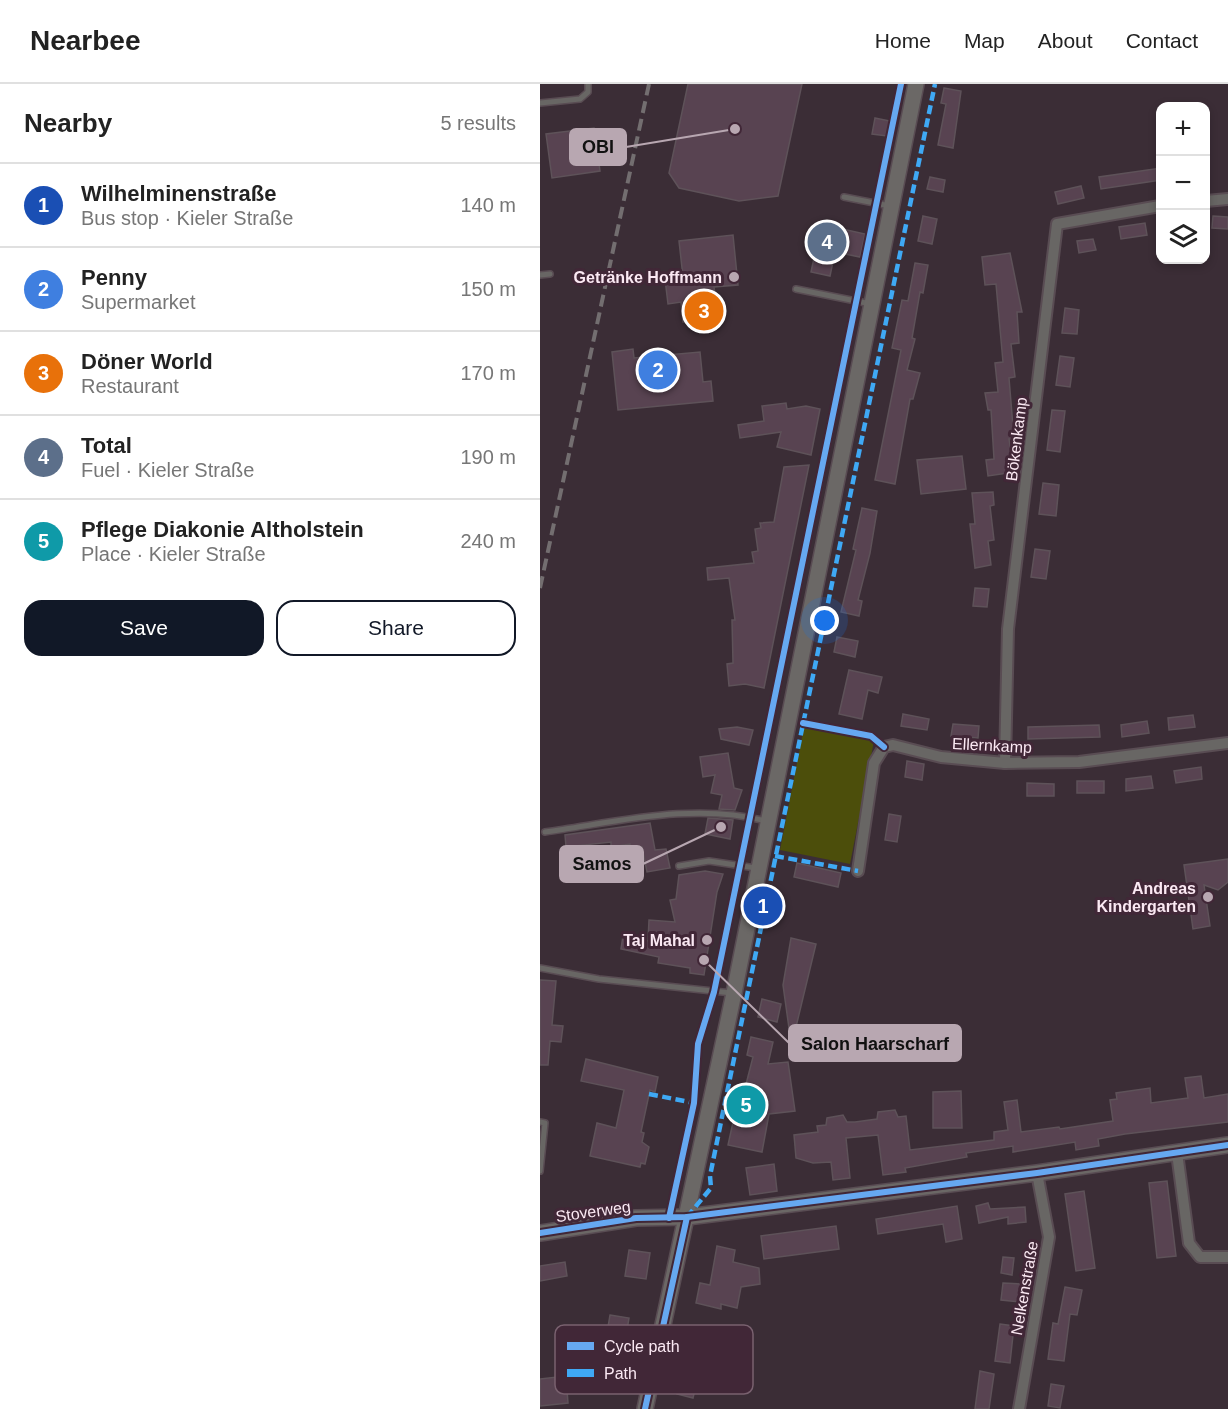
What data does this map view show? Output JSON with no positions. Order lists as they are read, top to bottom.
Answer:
{
  "streets": {
    "main road": ["Stoverweg"],
    "street": ["Bökenkamp", "Ellernkamp", "Nelkenstraße"]
  },
  "crossings": [
    ["Bökenkamp", "Ellernkamp"],
    ["Stoverweg", "Nelkenstraße"]
  ],
  "places": [
    "OBI",
    "Getränke Hoffmann",
    "Samos",
    "Andreas Kindergarten",
    "Taj Mahal",
    "Salon Haarscharf"
  ],
  "legend": ["Cycle path", "Path"],
  "page": {
    "header": "Nearbee",
    "nav": [
      "Home",
      "Map",
      "About",
      "Contact"
    ],
    "heading": ["Nearby", "5 results"],
    "map_buttons": ["+", "−"],
    "list": [
      {
        "mark": "1",
        "name": "Wilhelminenstraße",
        "note": "Bus stop · Kieler Straße",
        "value": "140 m"
      },
      {
        "mark": "2",
        "name": "Penny",
        "note": "Supermarket",
        "value": "150 m"
      },
      {
        "mark": "3",
        "name": "Döner World",
        "note": "Restaurant",
        "value": "170 m"
      },
      {
        "mark": "4",
        "name": "Total",
        "note": "Fuel · Kieler Straße",
        "value": "190 m"
      },
      {
        "mark": "5",
        "name": "Pflege Diakonie Altholstein",
        "note": "Place · Kieler Straße",
        "value": "240 m"
      }
    ],
    "pins": [
      "4",
      "3",
      "2",
      "1",
      "5"
    ],
    "buttons": ["Save", "Share"]
  }
}
